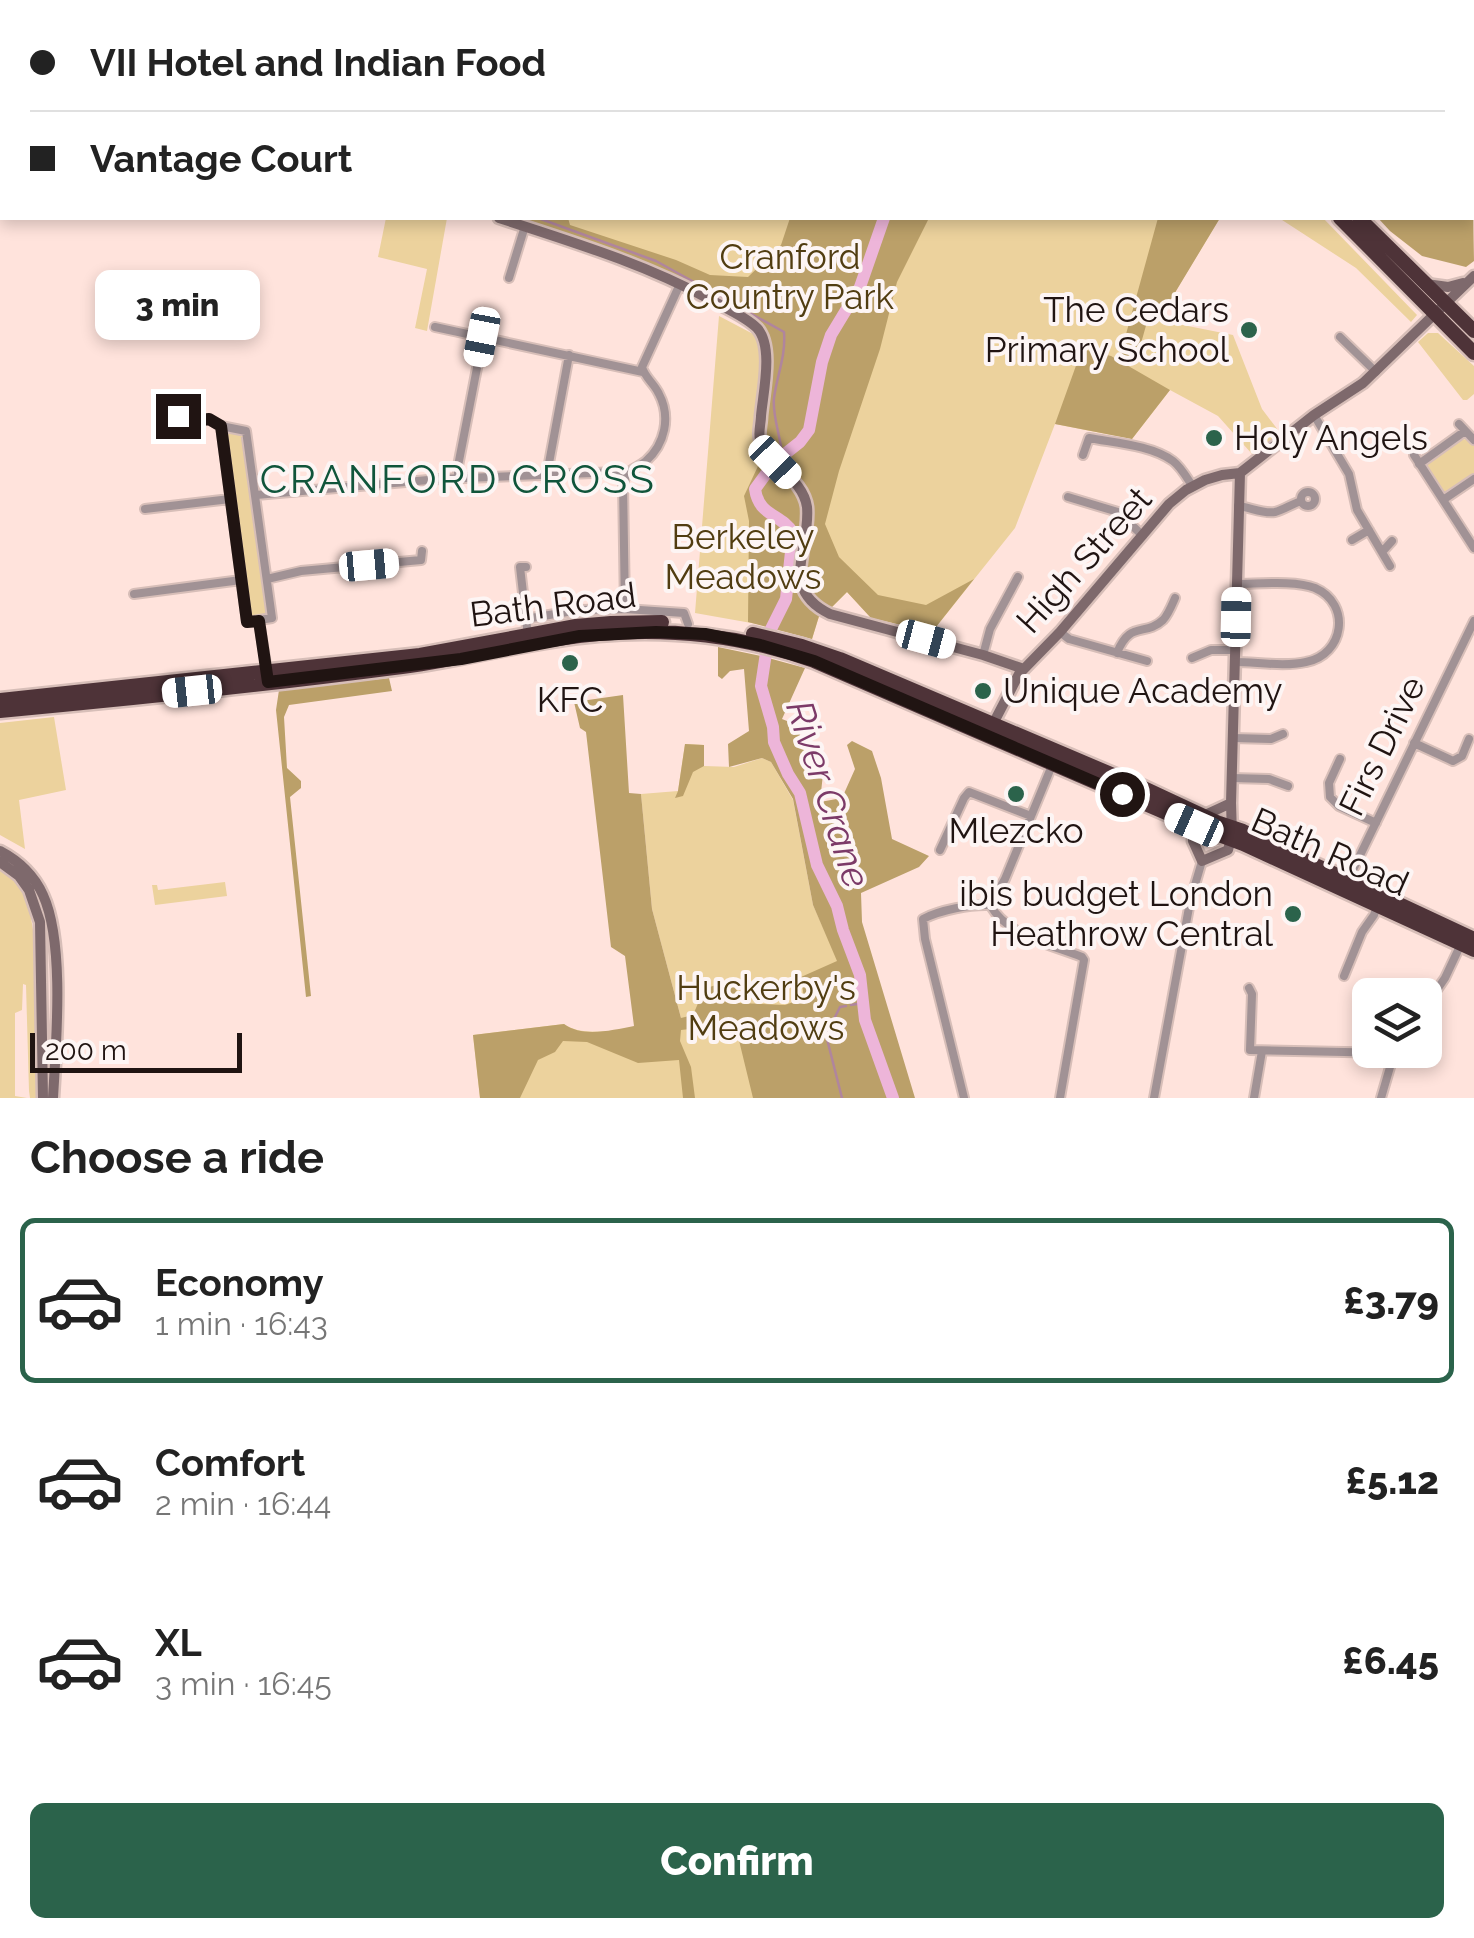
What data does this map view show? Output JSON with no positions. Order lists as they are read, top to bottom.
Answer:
{
  "streets": {
    "highway": ["Bath Road"],
    "street": ["High Street", "Firs Drive"]
  },
  "crossings": [
    ["High Street", "Bath Road"],
    ["Bath Road", "Firs Drive"]
  ],
  "districts": ["CRANFORD CROSS"],
  "water": ["River Crane"],
  "parks": ["Cranford Country Park", "Berkeley Meadows", "Huckerby's Meadows"],
  "places": [
    "The Cedars Primary School",
    "Holy Angels",
    "KFC",
    "Unique Academy",
    "Mlezcko",
    "ibis budget London Heathrow Central"
  ],
  "scale_bar": "200 m",
  "page": {
    "banner": ["VII Hotel and Indian Food", "Vantage Court"],
    "bubble": "3 min",
    "scale": "200 m",
    "heading": "Choose a ride",
    "list": [
      {
        "name": "Economy",
        "note": "1 min · 16:43",
        "value": "£3.79"
      },
      {
        "name": "Comfort",
        "note": "2 min · 16:44",
        "value": "£5.12"
      },
      {
        "name": "XL",
        "note": "3 min · 16:45",
        "value": "£6.45"
      }
    ],
    "buttons": "Confirm"
  }
}
